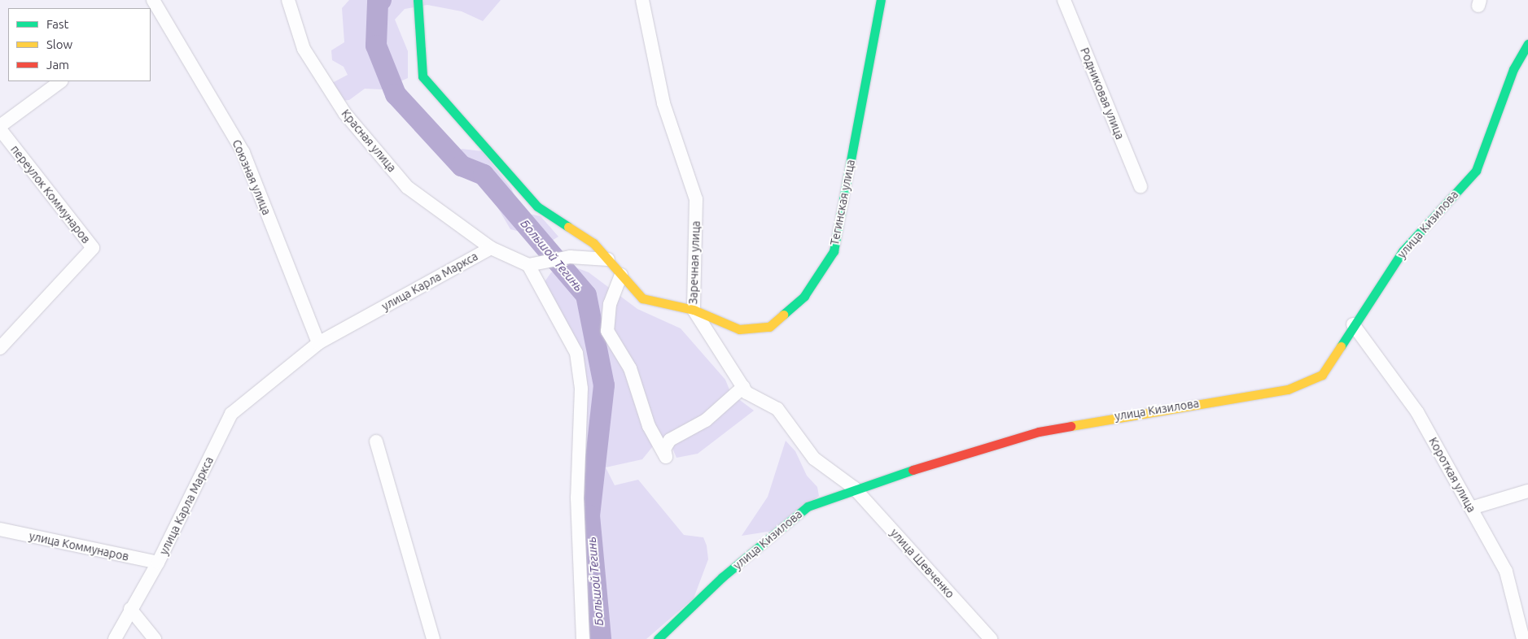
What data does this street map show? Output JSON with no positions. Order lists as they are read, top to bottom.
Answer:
{
  "streets": {
    "street": [
      "Родниковая улица",
      "Красная улица",
      "Союзная улица",
      "переулок Коммунаров",
      "Тегинская улица",
      "улица Кизилова",
      "Заречная улица",
      "улица Карла Маркса",
      "Короткая улица",
      "улица Коммунаров",
      "улица Шевченко"
    ]
  },
  "crossings": [
    ["Красная улица", "улица Карла Маркса"],
    ["Союзная улица", "улица Карла Маркса"],
    ["Тегинская улица", "Заречная улица"],
    ["улица Кизилова", "Короткая улица"],
    ["улица Кизилова", "улица Шевченко"],
    ["улица Карла Маркса", "улица Коммунаров"]
  ],
  "water": ["Большой Тегинь"],
  "legend": ["Fast", "Slow", "Jam"]
}
